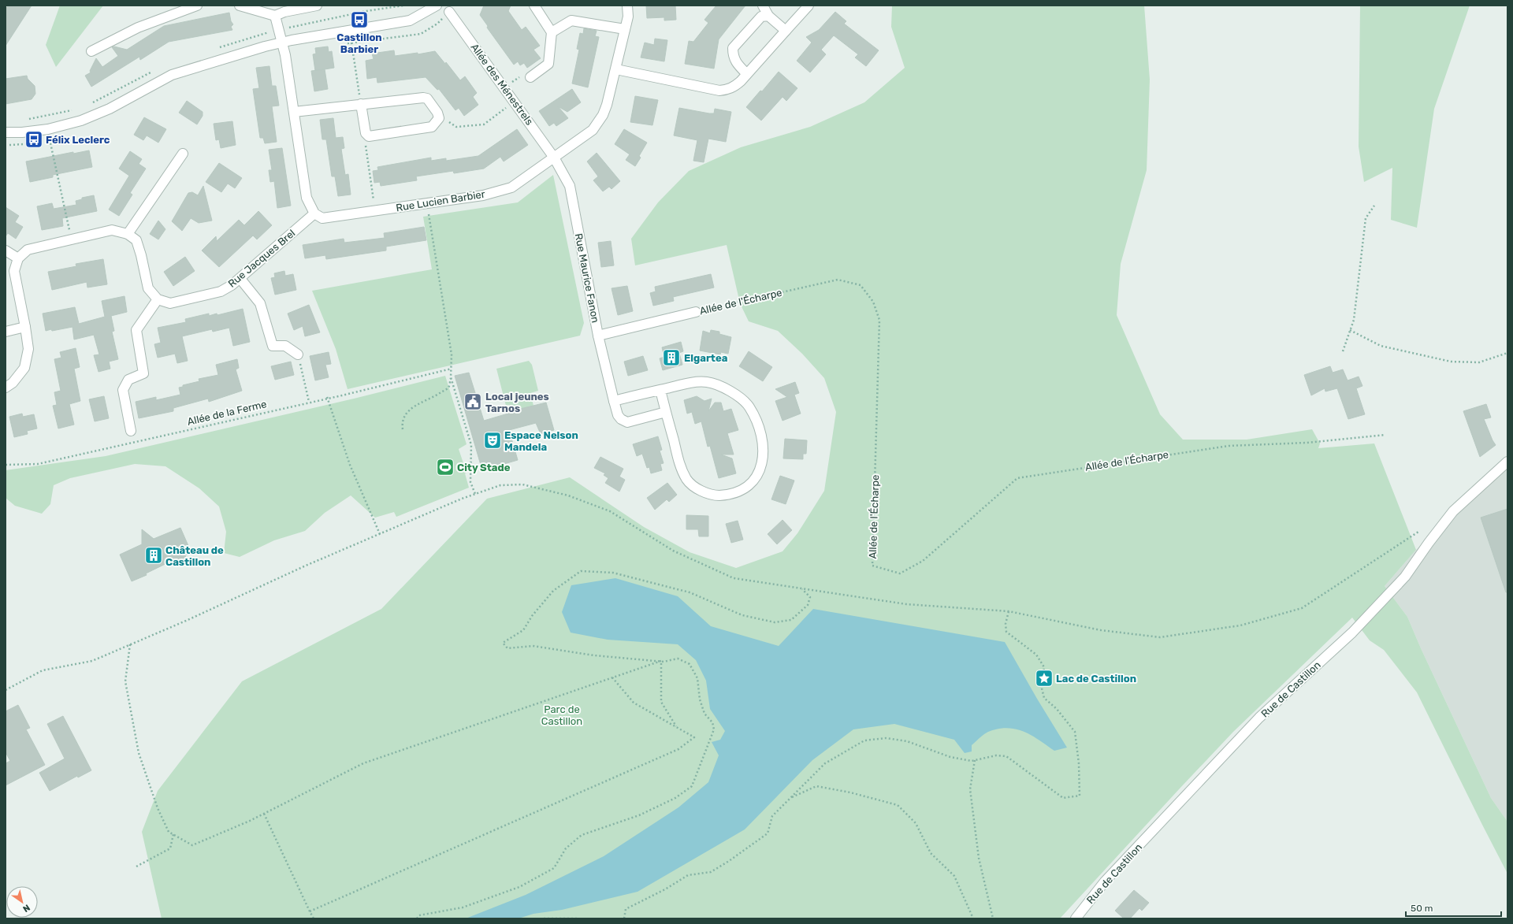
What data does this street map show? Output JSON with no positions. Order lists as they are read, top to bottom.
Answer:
{
  "streets": {
    "street": [
      "Allée des Ménestrels",
      "Rue Lucien Barbier",
      "Rue Jacques Brel",
      "Rue Maurice Fanon",
      "Allée de l'Écharpe",
      "Rue de Castillon"
    ],
    "path": ["Allée de la Ferme"]
  },
  "crossings": [
    ["Allée des Ménestrels", "Rue Lucien Barbier"],
    ["Allée des Ménestrels", "Rue Maurice Fanon"],
    ["Rue Lucien Barbier", "Rue Jacques Brel"],
    ["Rue Lucien Barbier", "Rue Maurice Fanon"],
    ["Rue Maurice Fanon", "Allée de l'Écharpe"]
  ],
  "parks": ["Parc de Castillon"],
  "places": {
    "bus stop": ["Castillon Barbier", "Félix Leclerc"],
    "building": ["Elgartea", "Château de Castillon"],
    "public building": ["Local jeunes Tarnos"],
    "theatre": ["Espace Nelson Mandela"],
    "sports": ["City Stade"],
    "place": ["Lac de Castillon"]
  },
  "scale_bar": "50 m",
  "north": "bottom right"
}
